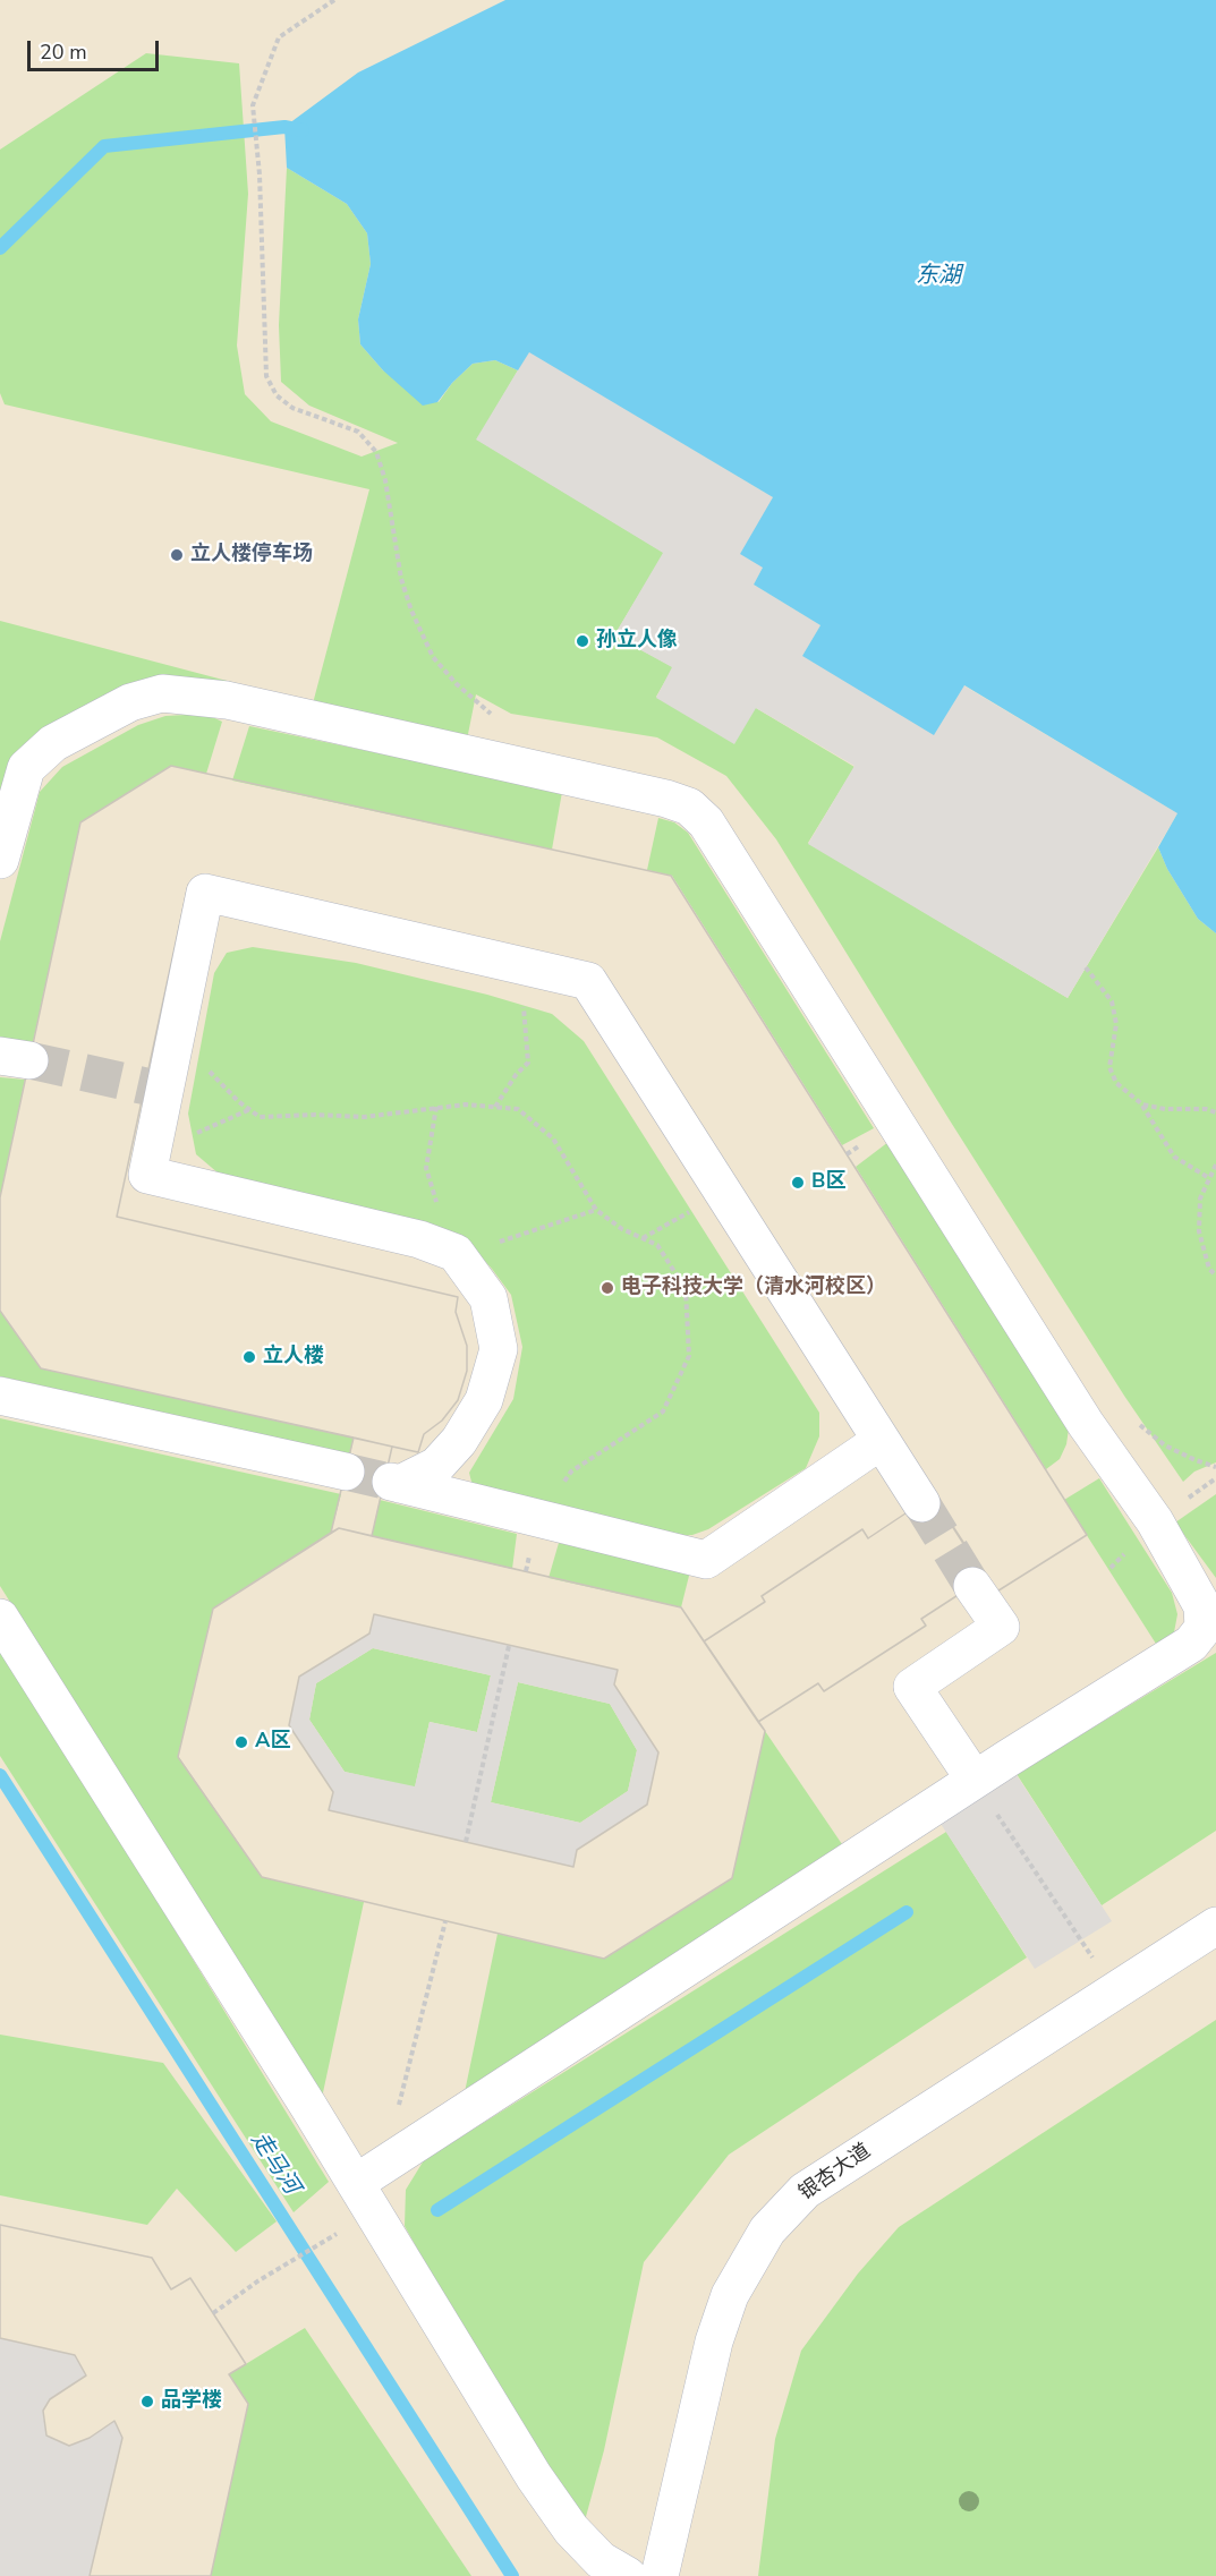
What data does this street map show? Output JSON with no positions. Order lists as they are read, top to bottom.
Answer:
{
  "streets": {
    "street": ["银杏大道"]
  },
  "water": ["东湖", "走马河"],
  "places": [
    "立人楼停车场",
    "孙立人像",
    "B区",
    "电子科技大学（清水河校区）",
    "立人楼",
    "A区",
    "品学楼"
  ],
  "scale_bar": "20 m"
}
